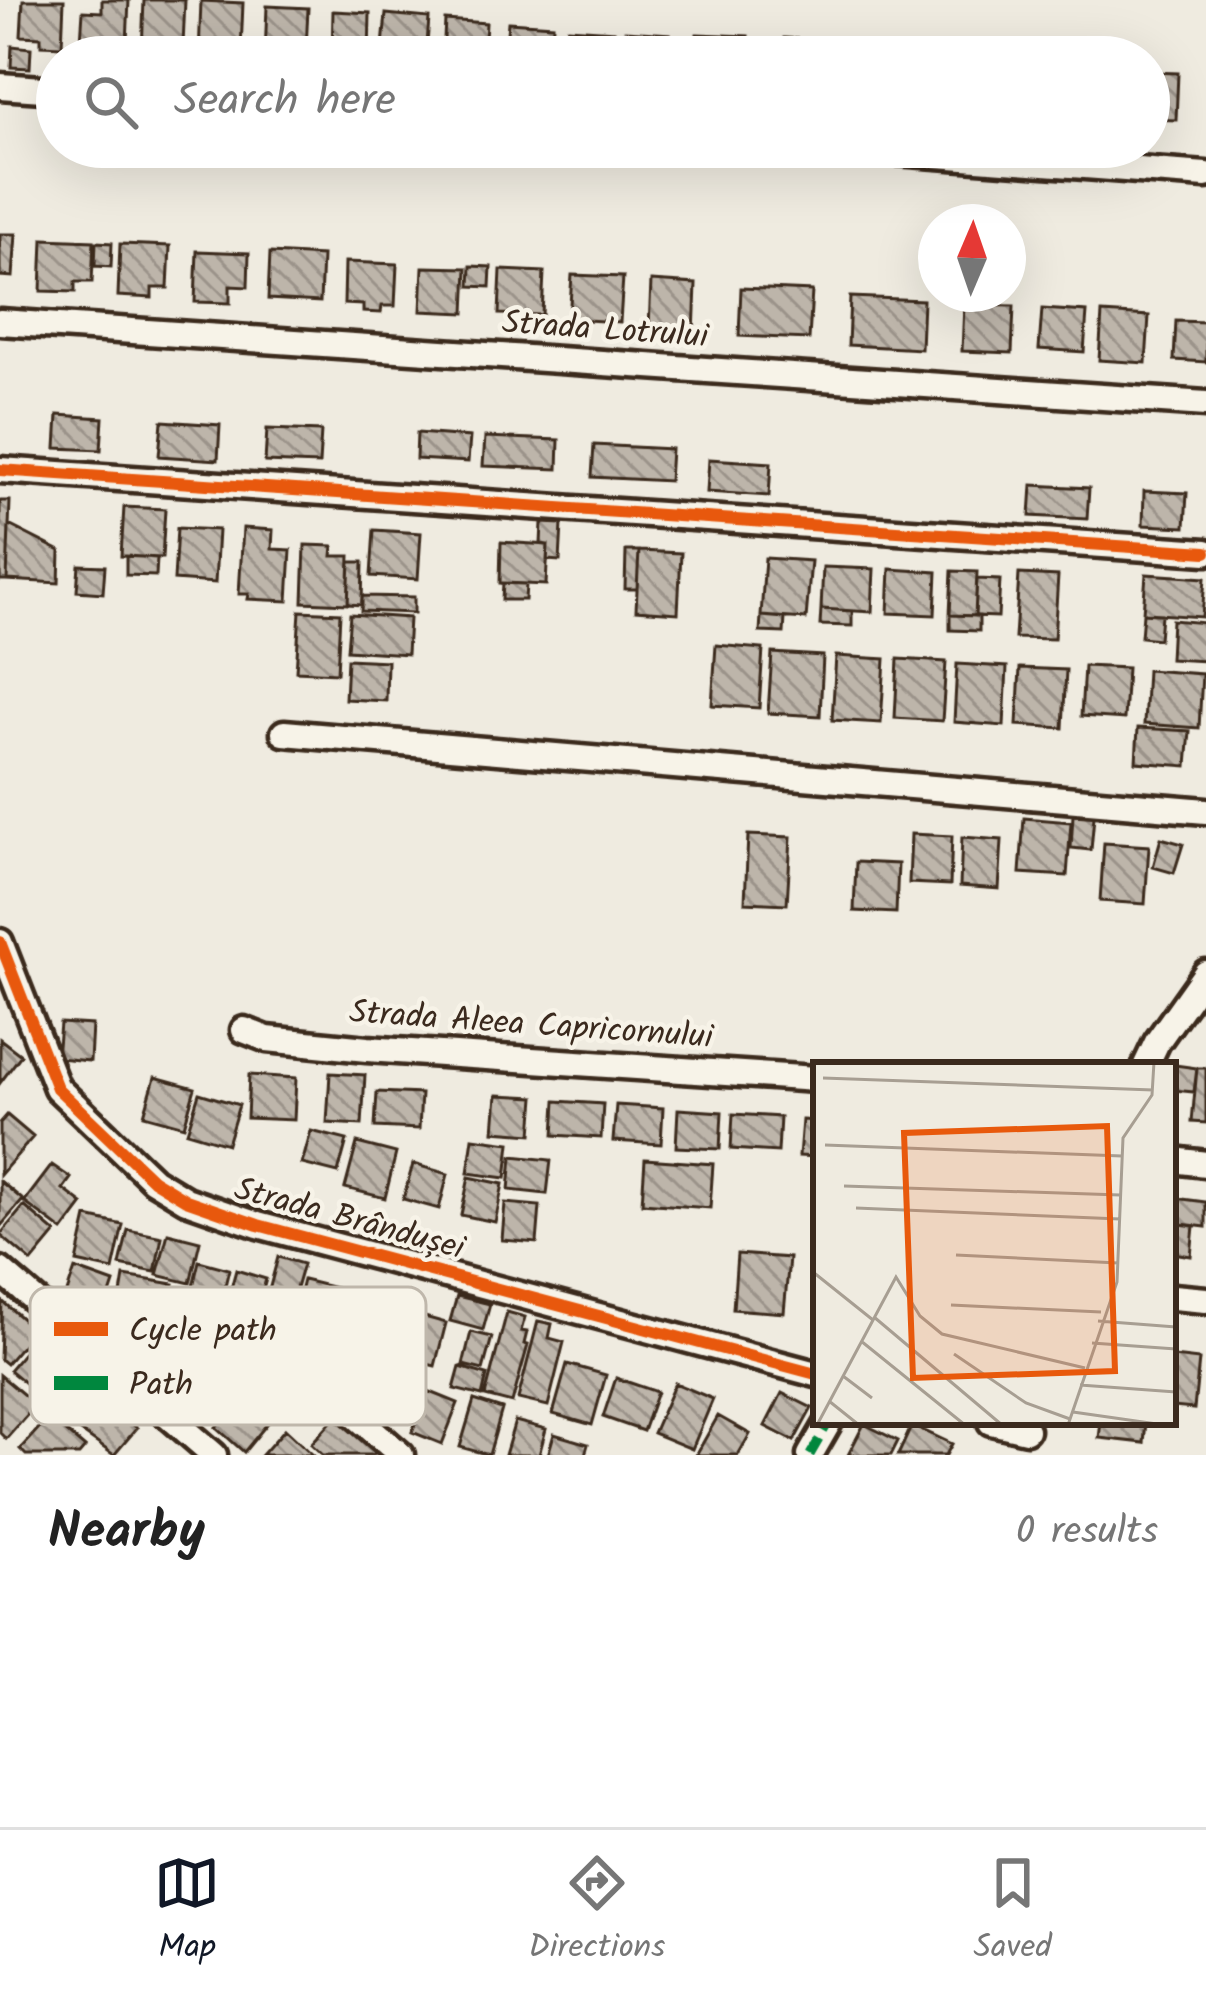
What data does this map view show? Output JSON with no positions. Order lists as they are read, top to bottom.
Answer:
{
  "streets": {
    "street": ["Strada Lotrului", "Strada Aleea Capricornului", "Strada Brândușei"]
  },
  "legend": ["Cycle path", "Path"],
  "north": "top",
  "page": {
    "search": "Search here",
    "heading": ["Nearby", "0 results"],
    "nav": ["Map", "Directions", "Saved"]
  }
}
